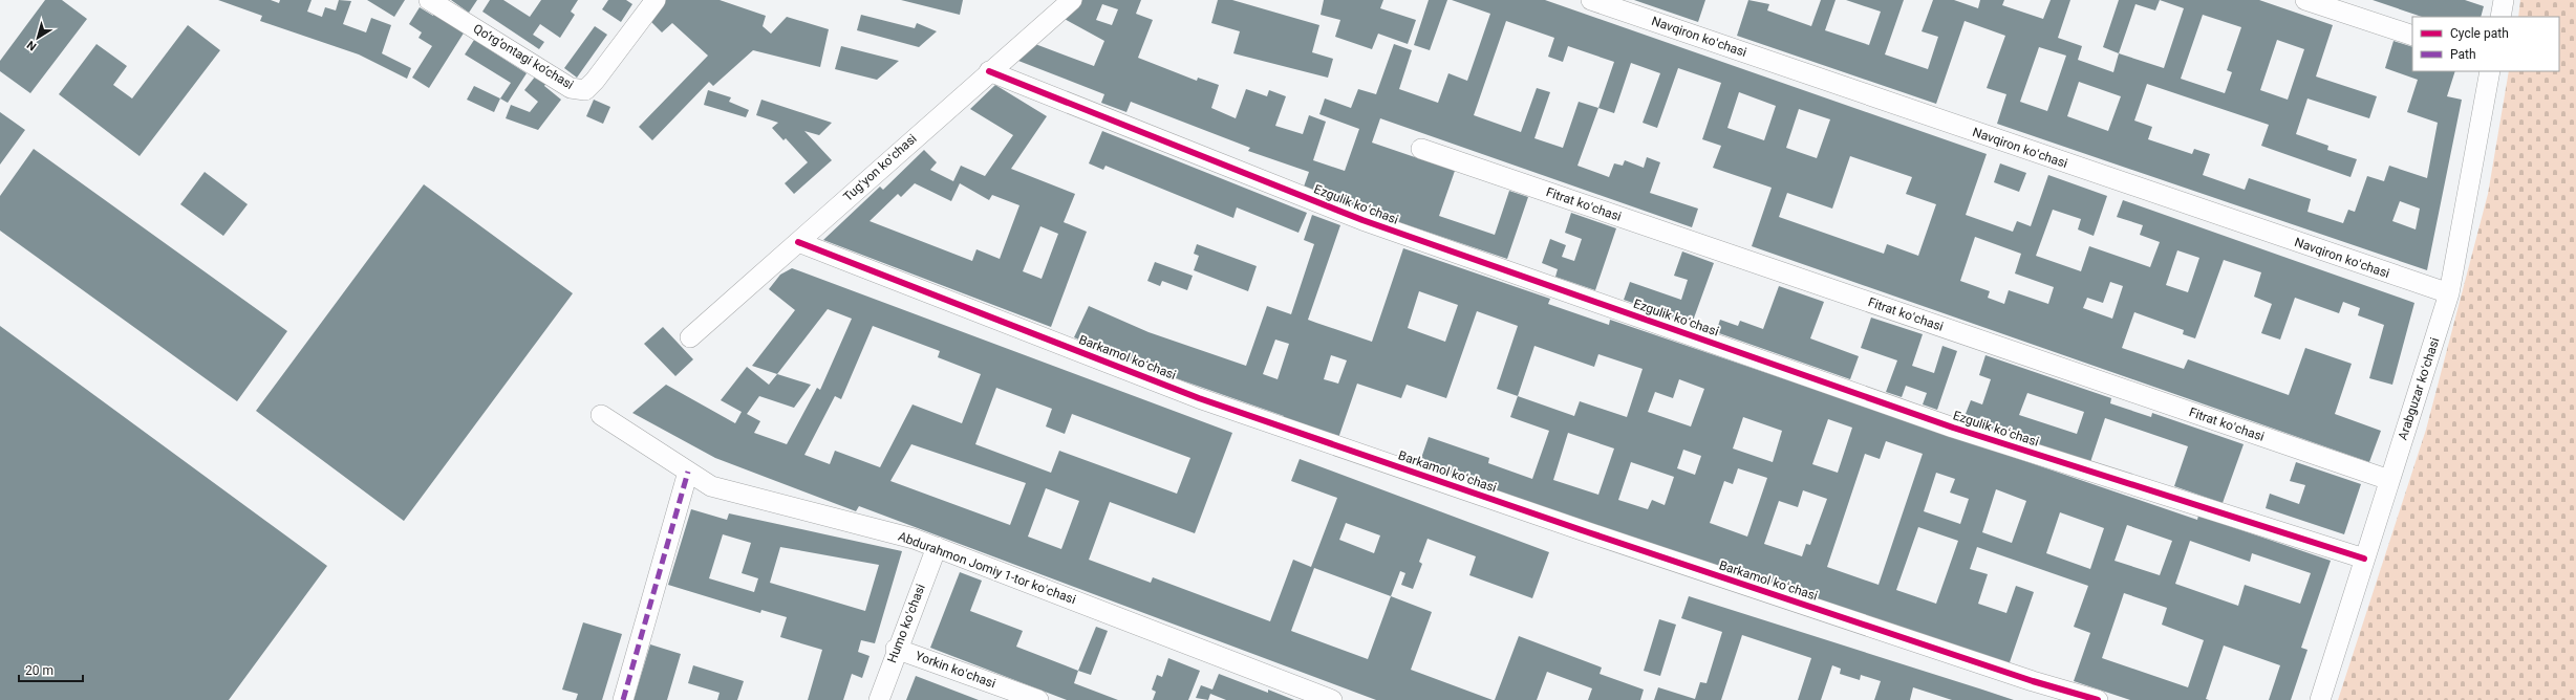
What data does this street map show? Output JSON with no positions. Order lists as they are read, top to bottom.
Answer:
{
  "streets": {
    "street": [
      "Navqiron koʻchasi",
      "Qo‘rg‘ontagi ko‘chasi",
      "Tugʻyon koʻchasi",
      "Ezgulik koʻchasi",
      "Fitrat koʻchasi",
      "Barkamol koʻchasi",
      "Arabguzar koʻchasi",
      "Abdurahmon Jomiy 1-tor koʻchasi",
      "Humo koʻchasi",
      "Yorkin koʻchasi"
    ]
  },
  "crossings": [
    ["Navqiron koʻchasi", "Arabguzar koʻchasi"],
    ["Tugʻyon koʻchasi", "Ezgulik koʻchasi"],
    ["Tugʻyon koʻchasi", "Barkamol koʻchasi"],
    ["Ezgulik koʻchasi", "Arabguzar koʻchasi"],
    ["Fitrat koʻchasi", "Arabguzar koʻchasi"],
    ["Abdurahmon Jomiy 1-tor koʻchasi", "Humo koʻchasi"],
    ["Humo koʻchasi", "Yorkin koʻchasi"]
  ],
  "legend": ["Cycle path", "Path"],
  "scale_bar": "20 m",
  "north": "bottom left"
}
